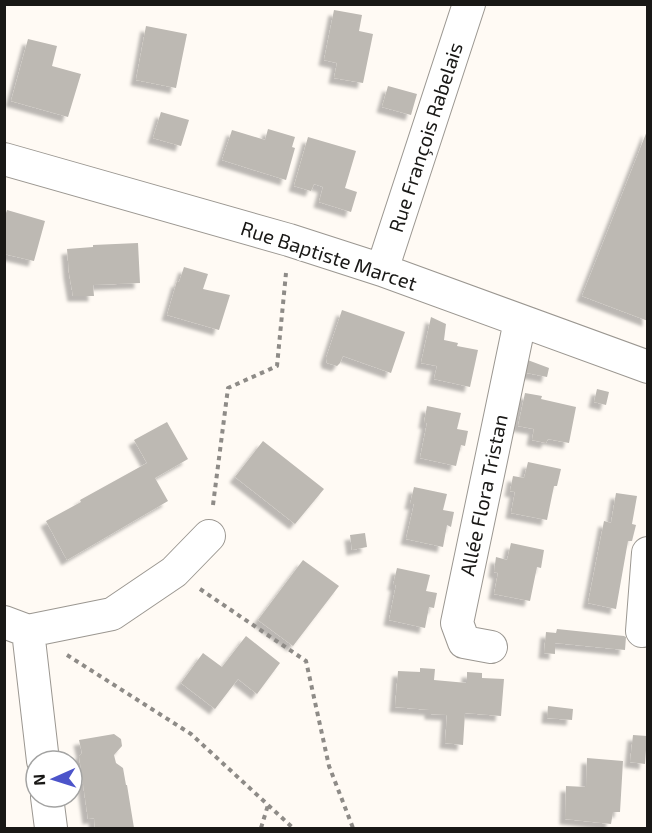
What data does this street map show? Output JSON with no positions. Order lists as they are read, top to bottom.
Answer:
{
  "streets": {
    "street": ["Rue François Rabelais", "Rue Baptiste Marcet", "Allée Flora Tristan"]
  },
  "crossings": [
    ["Rue François Rabelais", "Rue Baptiste Marcet"],
    ["Rue Baptiste Marcet", "Allée Flora Tristan"]
  ],
  "north": "left"
}
